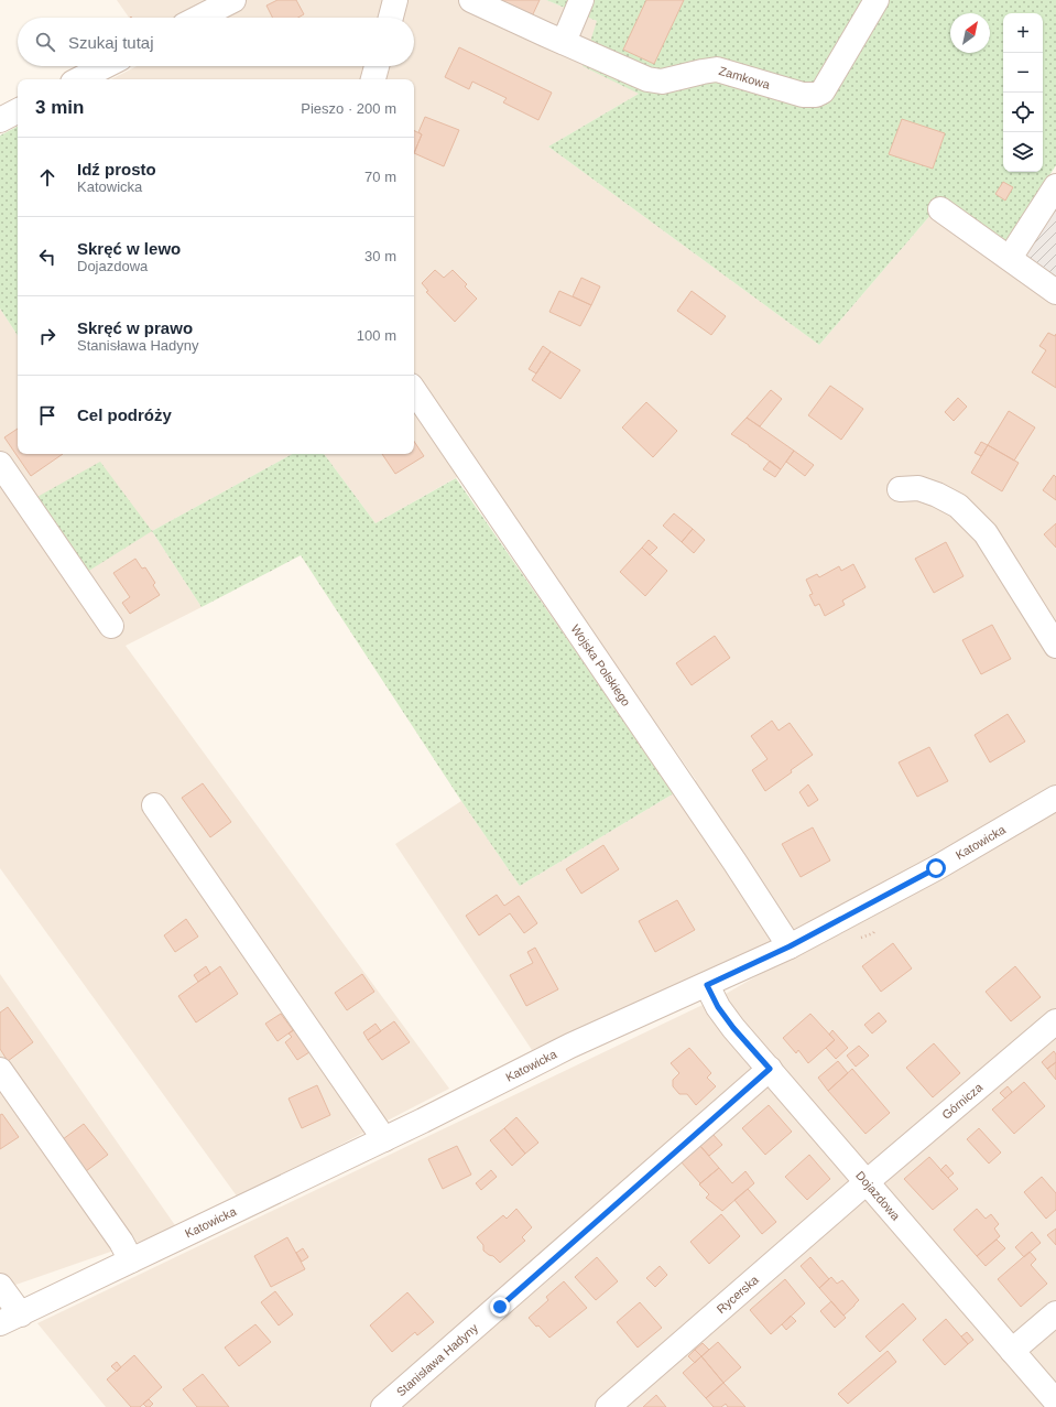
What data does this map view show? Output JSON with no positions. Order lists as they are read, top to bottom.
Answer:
{
  "streets": {
    "street": [
      "Zamkowa",
      "Wojska Polskiego",
      "Katowicka",
      "Górnicza",
      "Dojazdowa",
      "Rycerska",
      "Stanisława Hadyny"
    ]
  },
  "crossings": [
    ["Wojska Polskiego", "Katowicka"],
    ["Katowicka", "Dojazdowa"],
    ["Górnicza", "Dojazdowa"],
    ["Górnicza", "Rycerska"],
    ["Dojazdowa", "Rycerska"],
    ["Dojazdowa", "Stanisława Hadyny"]
  ],
  "north": "top right",
  "page": {
    "map_buttons": ["+", "−"],
    "search": "Szukaj tutaj",
    "heading": ["3 min", "Pieszo · 200 m"],
    "list": [
      ["Idź prosto", "Katowicka", "70 m"],
      ["Skręć w lewo", "Dojazdowa", "30 m"],
      ["Skręć w prawo", "Stanisława Hadyny", "100 m"],
      "Cel podróży"
    ]
  }
}
